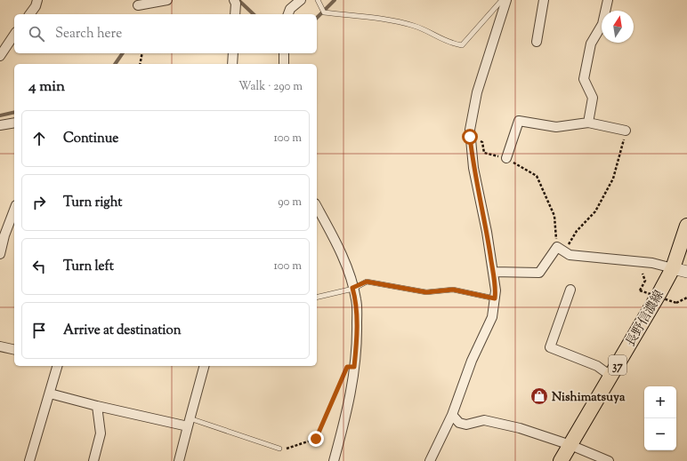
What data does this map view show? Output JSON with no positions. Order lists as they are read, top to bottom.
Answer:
{
  "streets": {
    "main road": ["長野信濃線", "37"]
  },
  "places": {
    "shop": ["Nishimatsuya"]
  },
  "north": "top",
  "page": {
    "search": "Search here",
    "heading": ["4 min", "Walk · 290 m"],
    "list": [
      ["Continue", "100 m"],
      ["Turn right", "90 m"],
      ["Turn left", "100 m"],
      "Arrive at destination"
    ],
    "map_buttons": ["+", "−"]
  }
}
